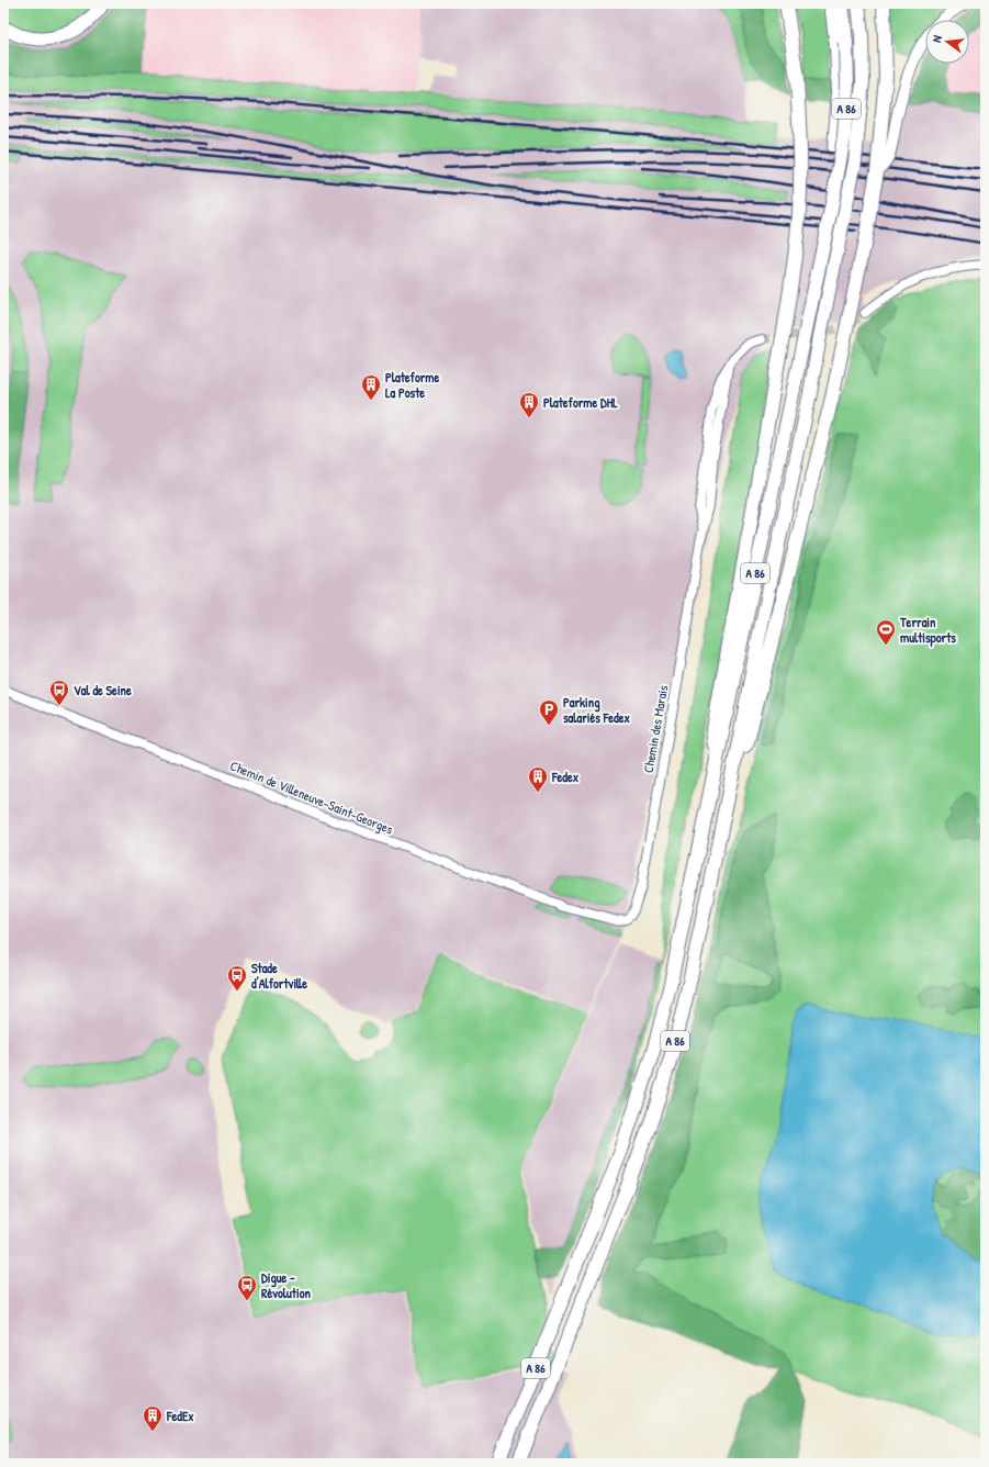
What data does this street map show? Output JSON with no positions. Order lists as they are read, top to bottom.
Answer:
{
  "streets": {
    "highway": ["A 86"],
    "street": ["Chemin des Marais", "Chemin de Villeneuve-Saint-Georges"]
  },
  "crossings": [
    ["Chemin des Marais", "Chemin de Villeneuve-Saint-Georges"]
  ],
  "places": {
    "building": [
      "Plateforme La Poste",
      "Plateforme DHL",
      "Fedex",
      "FedEx"
    ],
    "sports": ["Terrain multisports"],
    "bus stop": ["Val de Seine", "Stade d'Alfortville", "Digue - Révolution"],
    "parking": ["Parking salariés Fedex"]
  },
  "north": "left"
}
